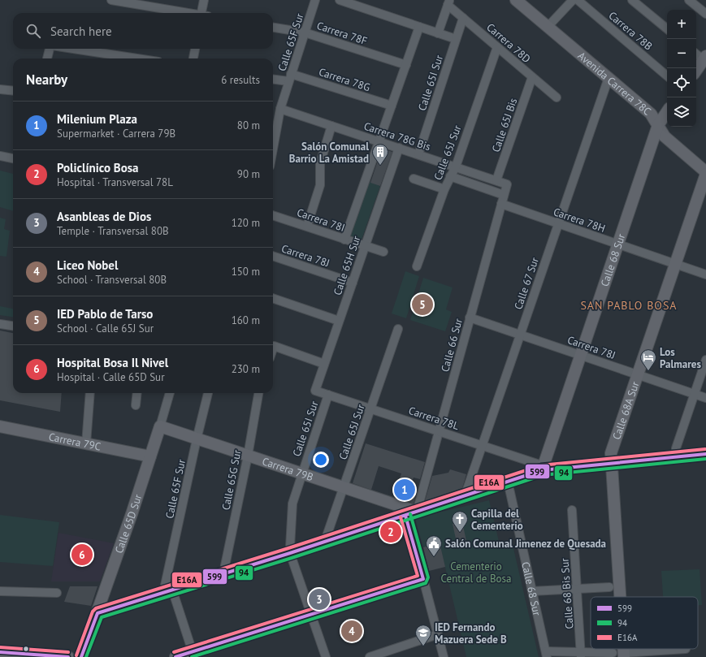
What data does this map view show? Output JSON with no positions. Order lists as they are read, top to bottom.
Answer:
{
  "streets": {
    "street": [
      "Carrera 78B",
      "Carrera 78F",
      "Calle 65F Sur",
      "Carrera 78D",
      "Carrera 78G",
      "Calle 65I Sur",
      "Avenida Carrera 78C",
      "Calle 65J Bis",
      "Carrera 78G Bis",
      "Calle 65J Sur",
      "Carrera 78I",
      "Carrera 78H",
      "Carrera 78J",
      "Calle 68 Sur",
      "Calle 65H Sur",
      "Calle 67 Sur",
      "Calle 66 Sur",
      "Calle 68A Sur",
      "Carrera 78L",
      "Carrera 79C",
      "Carrera 79B",
      "Calle 65G Sur",
      "Calle 65D Sur",
      "Calle 68 Bis Sur"
    ]
  },
  "crossings": [
    ["Carrera 78F", "Calle 65F Sur"],
    ["Calle 65F Sur", "Carrera 78G"],
    ["Calle 65F Sur", "Carrera 78G Bis"],
    ["Calle 65F Sur", "Carrera 79B"],
    ["Carrera 78D", "Calle 65I Sur"],
    ["Carrera 78D", "Calle 65J Bis"],
    ["Carrera 78D", "Calle 65J Sur"],
    ["Calle 65I Sur", "Carrera 78G Bis"],
    ["Calle 65I Sur", "Carrera 78L"],
    ["Calle 65I Sur", "Carrera 79B"],
    ["Avenida Carrera 78C", "Calle 68 Sur"],
    ["Avenida Carrera 78C", "Calle 67 Sur"],
    ["Avenida Carrera 78C", "Calle 68A Sur"],
    ["Calle 65J Bis", "Carrera 78G Bis"],
    ["Carrera 78G Bis", "Calle 65J Sur"],
    ["Carrera 78G Bis", "Calle 65H Sur"],
    ["Carrera 78G Bis", "Calle 66 Sur"],
    ["Calle 65J Sur", "Carrera 78L"],
    ["Calle 65J Sur", "Carrera 79B"],
    ["Carrera 78I", "Calle 65H Sur"],
    ["Carrera 78H", "Calle 68 Sur"],
    ["Carrera 78H", "Calle 67 Sur"],
    ["Carrera 78H", "Calle 66 Sur"],
    ["Carrera 78H", "Calle 68A Sur"],
    ["Carrera 78J", "Calle 68 Sur"],
    ["Carrera 78J", "Calle 65H Sur"],
    ["Carrera 78J", "Calle 67 Sur"],
    ["Carrera 78J", "Calle 66 Sur"],
    ["Carrera 78J", "Calle 68A Sur"],
    ["Calle 68 Sur", "Carrera 78L"],
    ["Calle 65H Sur", "Carrera 78L"],
    ["Calle 67 Sur", "Carrera 78L"],
    ["Calle 66 Sur", "Carrera 78L"],
    ["Calle 66 Sur", "Carrera 79B"],
    ["Carrera 79C", "Calle 65D Sur"],
    ["Carrera 79B", "Calle 65G Sur"],
    ["Carrera 79B", "Calle 65D Sur"]
  ],
  "districts": ["SAN PABLO BOSA"],
  "parks": ["Cementerio Central de Bosa"],
  "places": {
    "building": ["Salón Comunal Barrio La Amistad"],
    "hotel": ["Los Palmares"],
    "church": ["Capilla del Cementerio"],
    "public building": ["Salón Comunal Jimenez de Quesada"],
    "school or university": ["IED Fernando Mazuera Sede B"]
  },
  "lines": ["transit line E16A", "transit line 599", "transit line 94"],
  "legend": ["599", "94", "E16A"],
  "page": {
    "map_buttons": ["+", "−"],
    "search": "Search here",
    "heading": ["Nearby", "6 results"],
    "list": [
      {
        "mark": "1",
        "name": "Milenium Plaza",
        "note": "Supermarket · Carrera 79B",
        "value": "80 m"
      },
      {
        "mark": "2",
        "name": "Policlínico Bosa",
        "note": "Hospital · Transversal 78L",
        "value": "90 m"
      },
      {
        "mark": "3",
        "name": "Asanbleas de Dios",
        "note": "Temple · Transversal 80B",
        "value": "120 m"
      },
      {
        "mark": "4",
        "name": "Liceo Nobel",
        "note": "School · Transversal 80B",
        "value": "150 m"
      },
      {
        "mark": "5",
        "name": "IED Pablo de Tarso",
        "note": "School · Calle 65J Sur",
        "value": "160 m"
      },
      {
        "mark": "6",
        "name": "Hospital Bosa Il Nivel",
        "note": "Hospital · Calle 65D Sur",
        "value": "230 m"
      }
    ],
    "pins": [
      "5",
      "1",
      "2",
      "6",
      "3",
      "4"
    ]
  }
}
